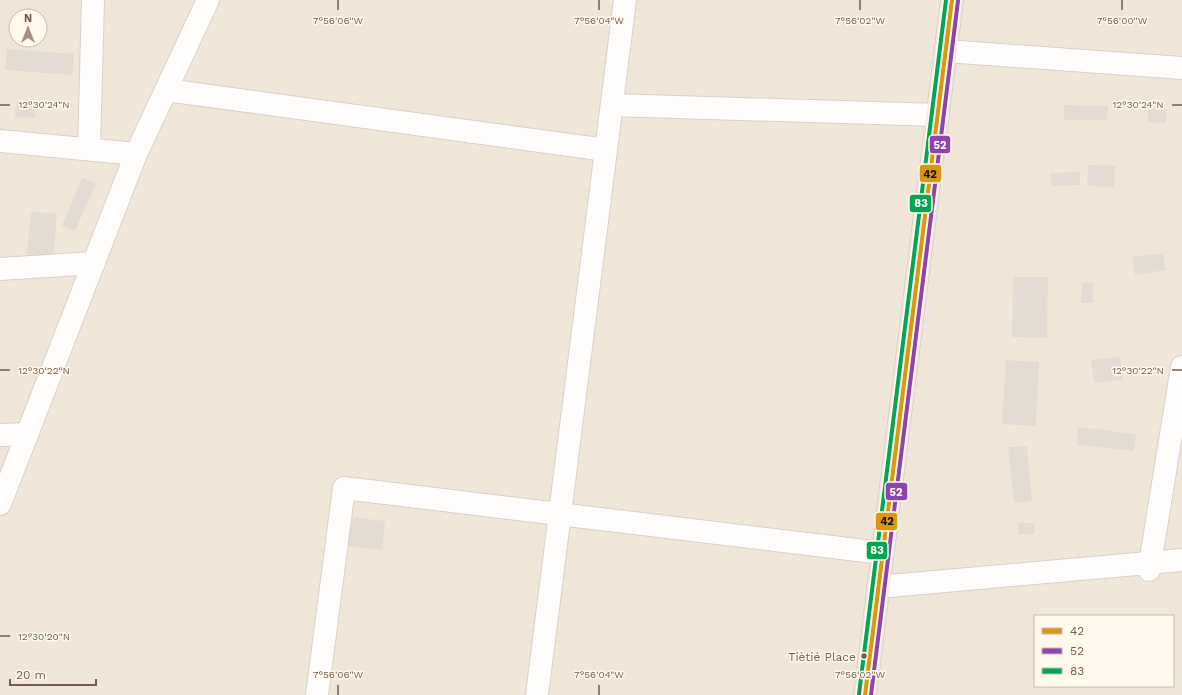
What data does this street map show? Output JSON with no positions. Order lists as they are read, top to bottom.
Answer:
{
  "places": ["Tiètié Place"],
  "lines": ["transit line 42", "transit line 83", "transit line 52"],
  "legend": ["42", "52", "83"],
  "scale_bar": "20 m",
  "north": "top",
  "coordinates": [
    "7°56'06\"W",
    "7°56'04\"W",
    "7°56'02\"W",
    "7°56'00\"W",
    "12°30'24\"N",
    "12°30'22\"N",
    "12°30'20\"N"
  ]
}
